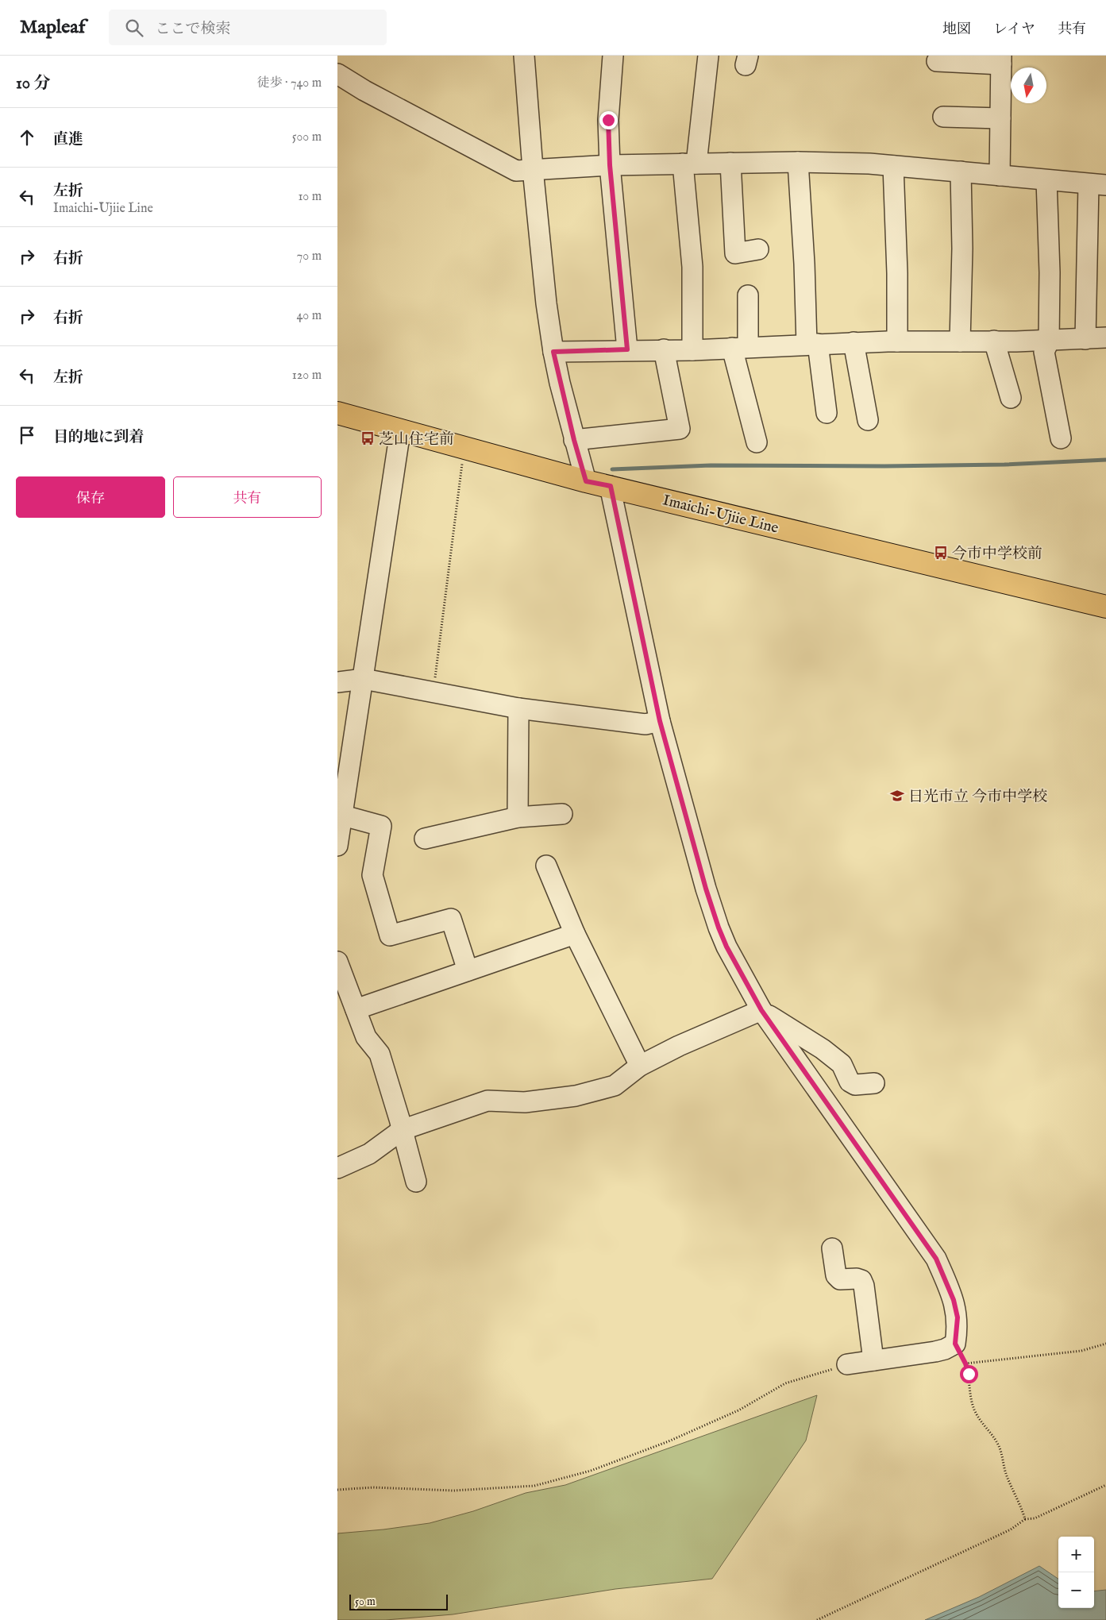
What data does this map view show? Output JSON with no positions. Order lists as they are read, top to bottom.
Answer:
{
  "streets": {
    "main road": ["Imaichi-Ujiie Line"]
  },
  "places": {
    "bus stop": ["芝山住宅前", "今市中学校前"],
    "school or university": ["日光市立 今市中学校"]
  },
  "scale_bar": "50 m",
  "north": "bottom",
  "page": {
    "header": "Mapleaf",
    "search": "ここで検索",
    "nav": ["地図", "レイヤ", "共有"],
    "heading": ["10 分", "徒歩 · 740 m"],
    "list": [
      ["直進", "500 m"],
      ["左折", "Imaichi-Ujiie Line", "10 m"],
      ["右折", "70 m"],
      ["右折", "40 m"],
      ["左折", "120 m"],
      "目的地に到着"
    ],
    "buttons": ["保存", "共有"],
    "map_buttons": ["+", "−"],
    "scale": "50 m"
  }
}
